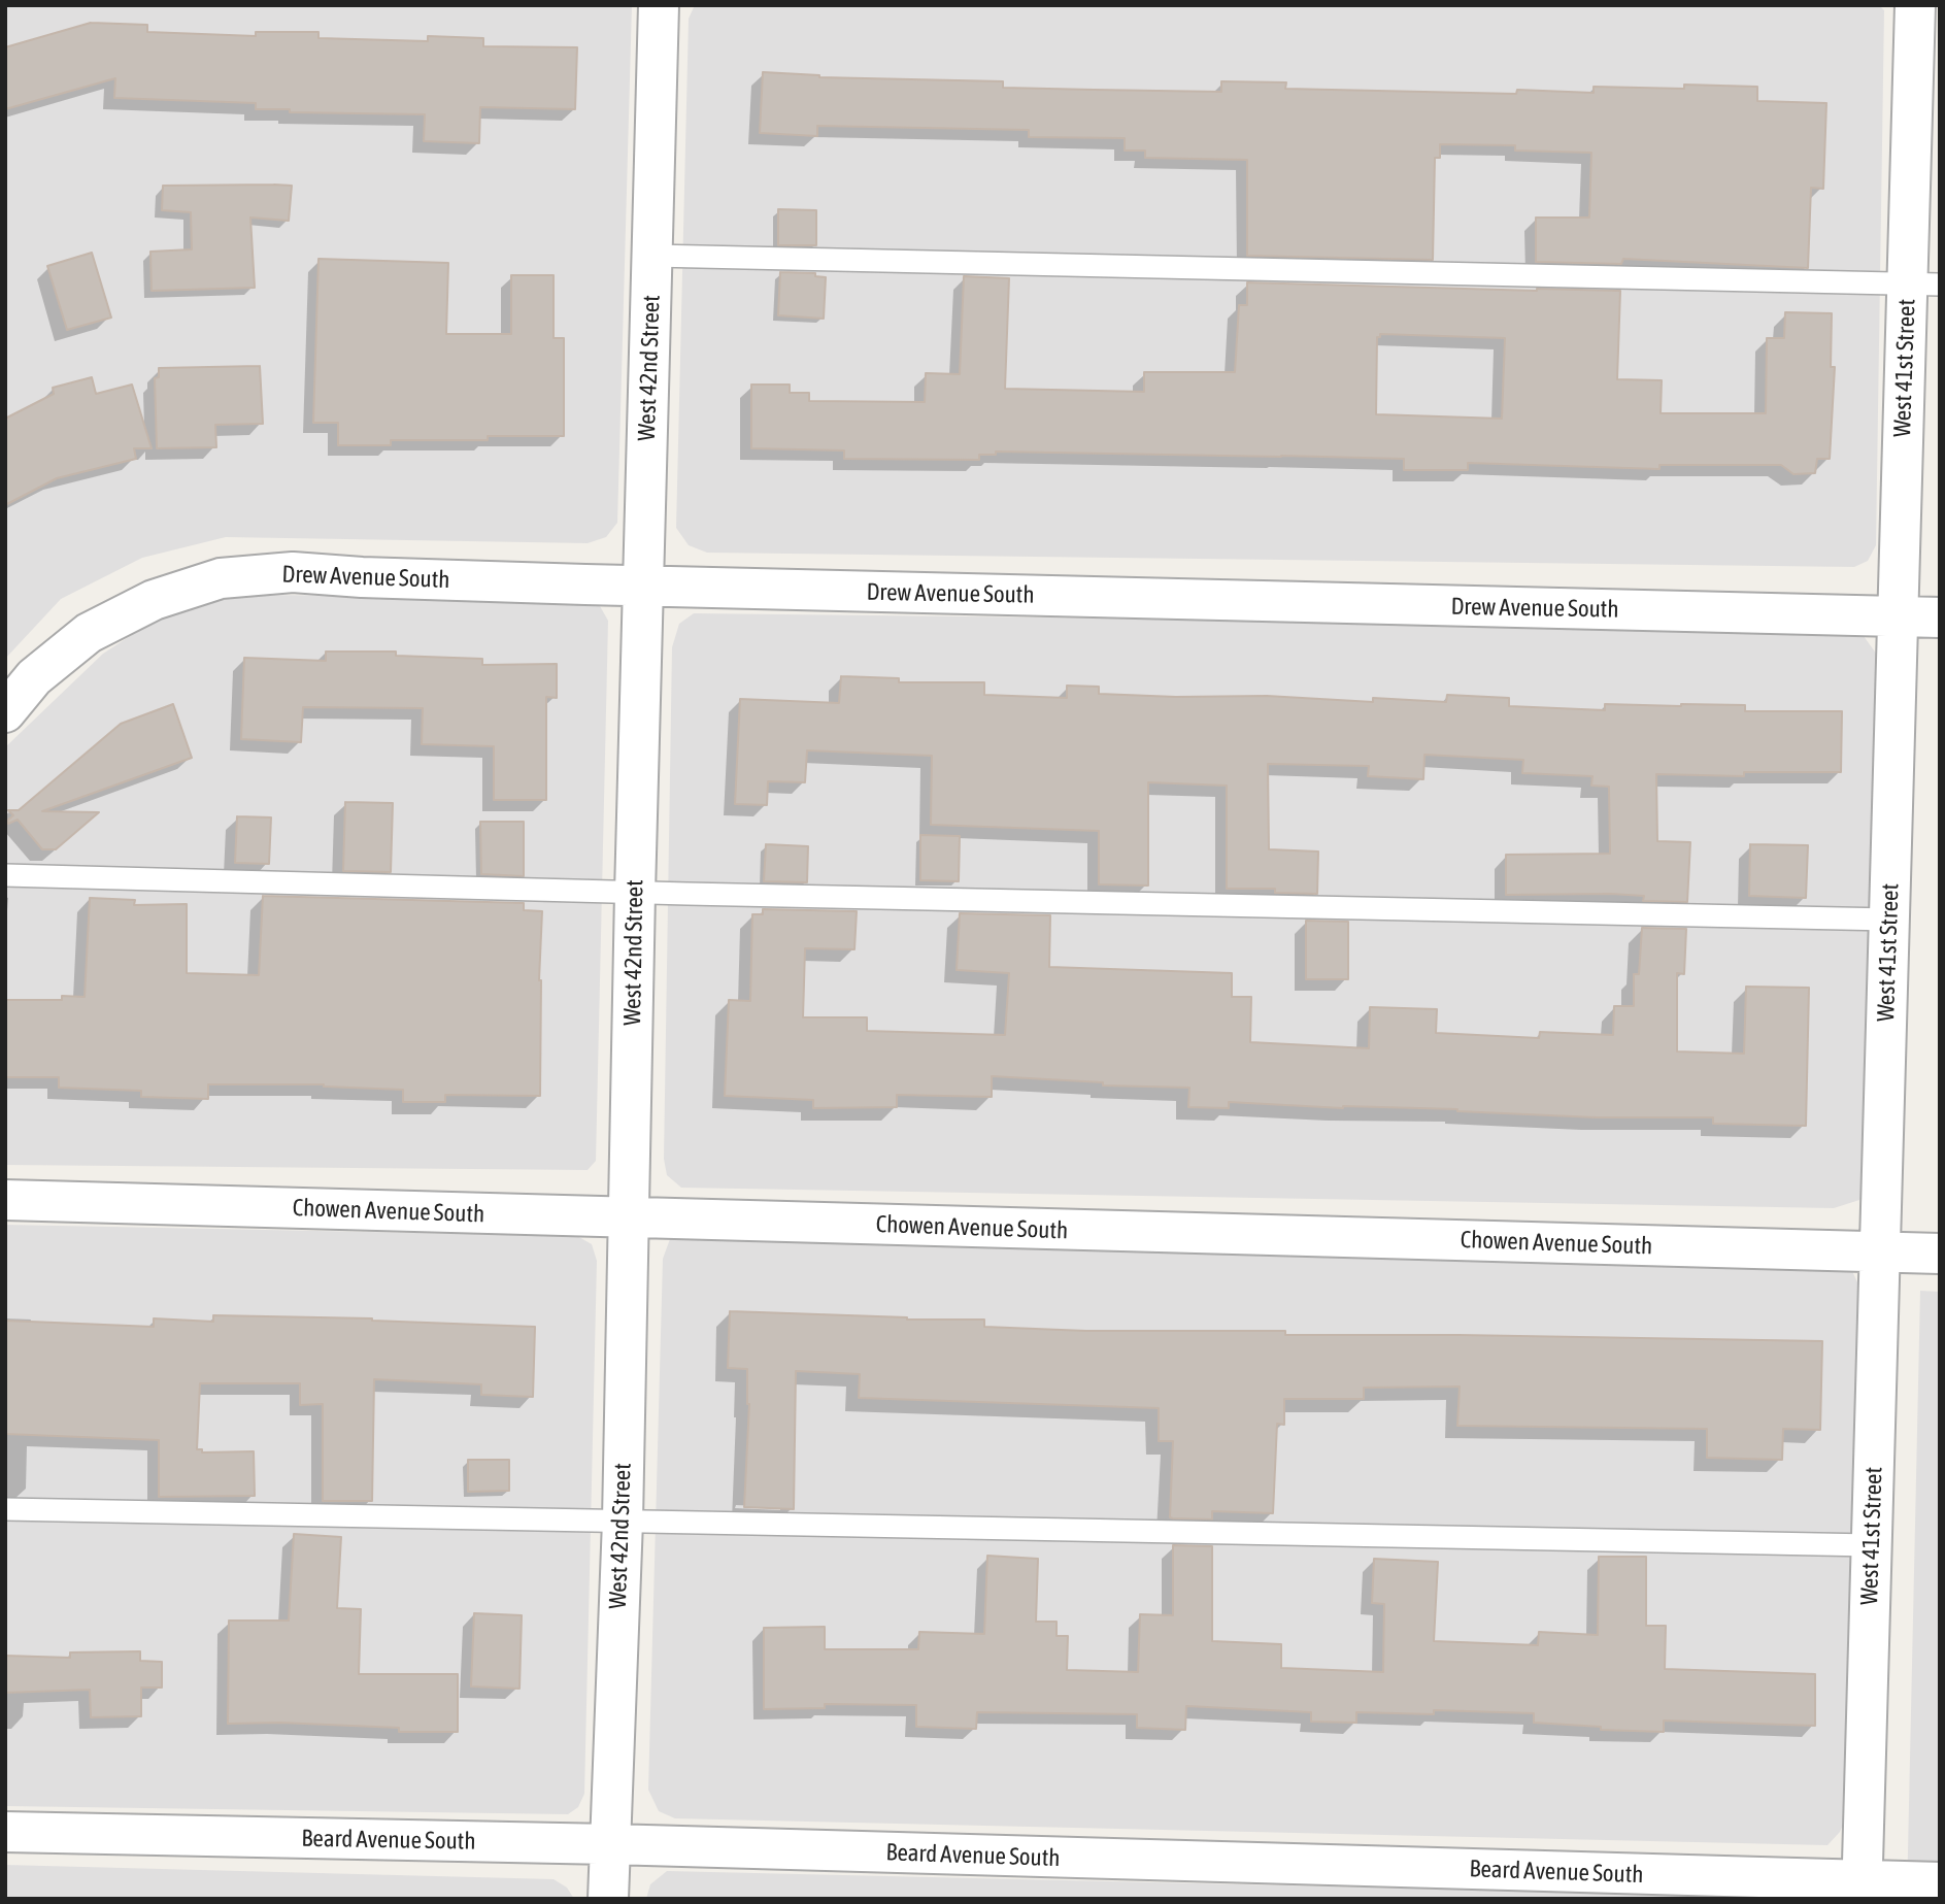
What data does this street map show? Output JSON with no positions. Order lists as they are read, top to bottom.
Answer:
{
  "streets": {
    "street": [
      "West 42nd Street",
      "West 41st Street",
      "Drew Avenue South",
      "Chowen Avenue South",
      "Beard Avenue South"
    ]
  },
  "crossings": [
    ["West 42nd Street", "Drew Avenue South"],
    ["West 42nd Street", "Chowen Avenue South"],
    ["West 42nd Street", "Beard Avenue South"],
    ["West 41st Street", "Drew Avenue South"],
    ["West 41st Street", "Chowen Avenue South"],
    ["West 41st Street", "Beard Avenue South"]
  ]
}
